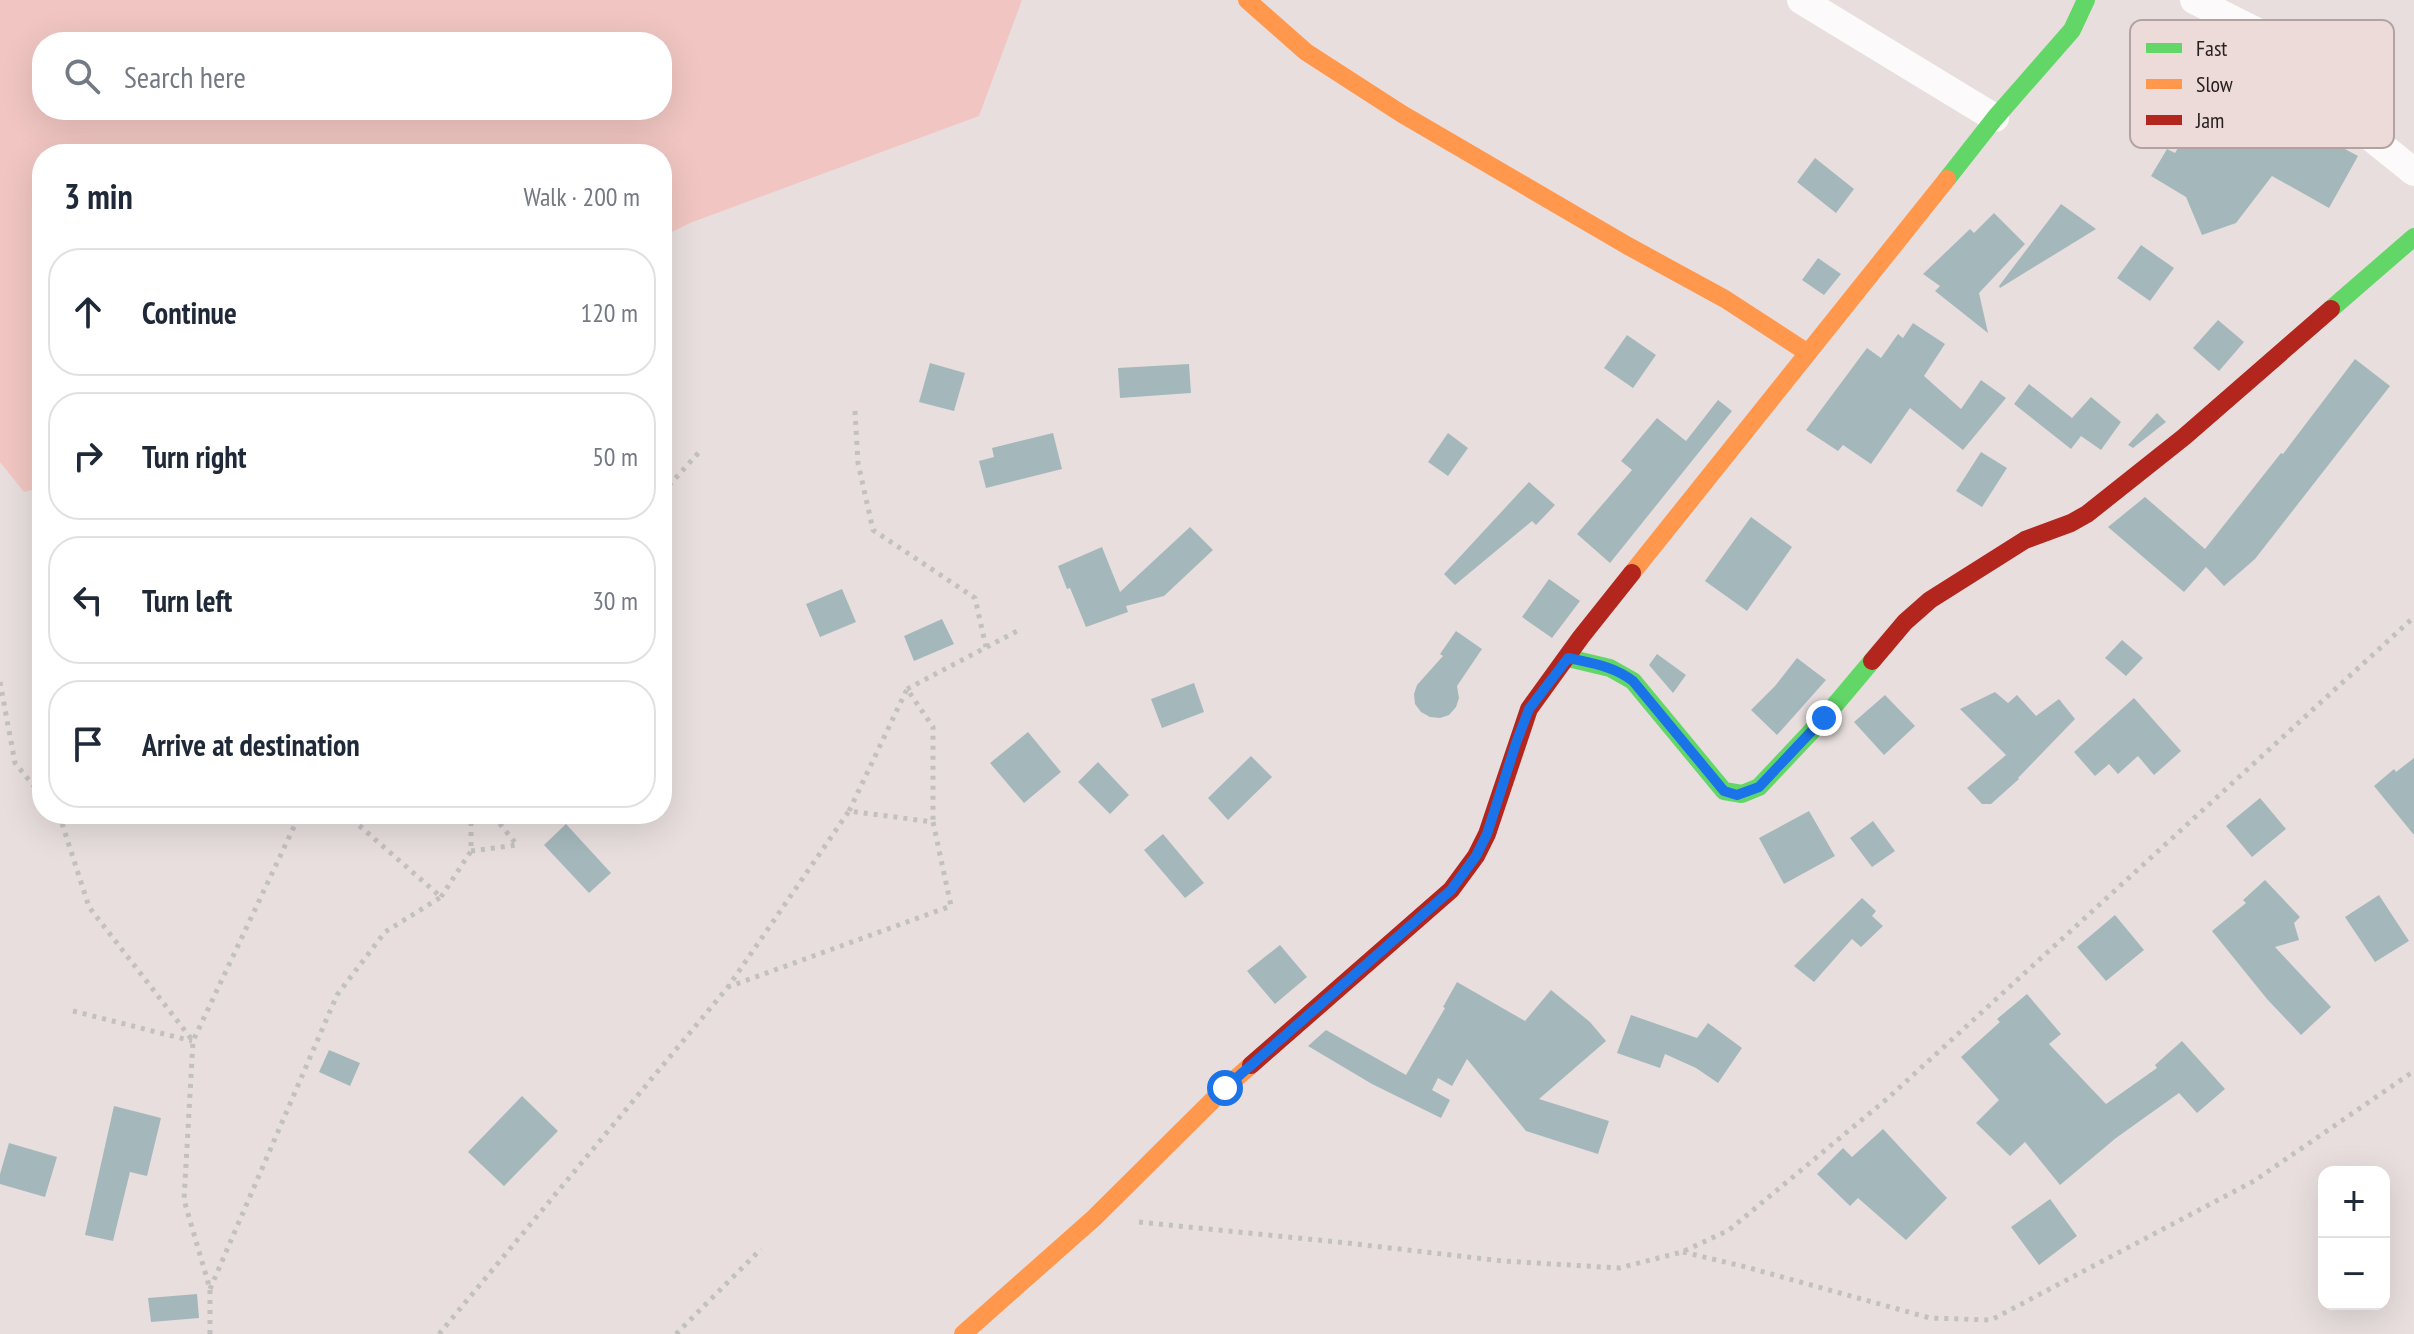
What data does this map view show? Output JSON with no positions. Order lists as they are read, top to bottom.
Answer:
{
  "legend": ["Fast", "Slow", "Jam"],
  "page": {
    "search": "Search here",
    "heading": ["3 min", "Walk · 200 m"],
    "list": [
      ["Continue", "120 m"],
      ["Turn right", "50 m"],
      ["Turn left", "30 m"],
      "Arrive at destination"
    ],
    "map_buttons": ["+", "−"]
  }
}
